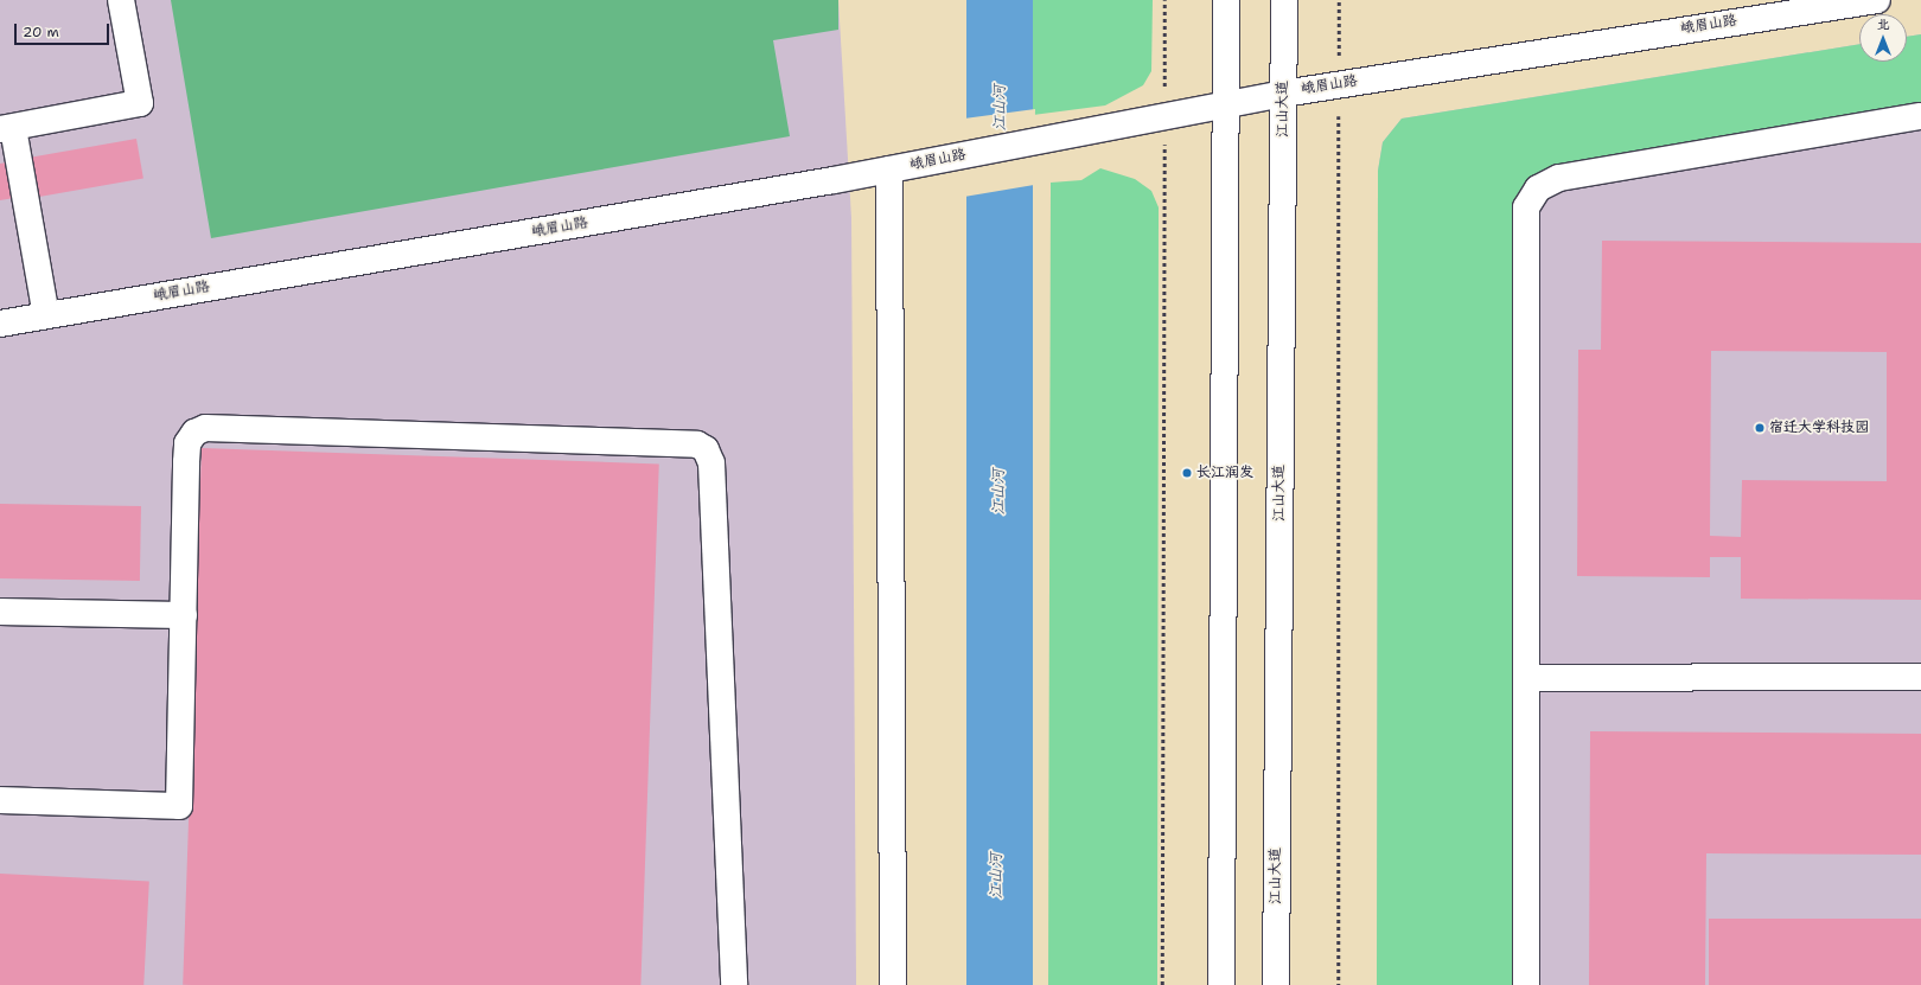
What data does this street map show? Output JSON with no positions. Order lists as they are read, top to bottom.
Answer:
{
  "streets": {
    "street": ["峨眉山路", "江山大道"]
  },
  "crossings": [
    ["峨眉山路", "江山大道"]
  ],
  "water": ["江山河"],
  "places": ["宿迁大学科技园", "长江润发"],
  "scale_bar": "20 m",
  "north": "top"
}
